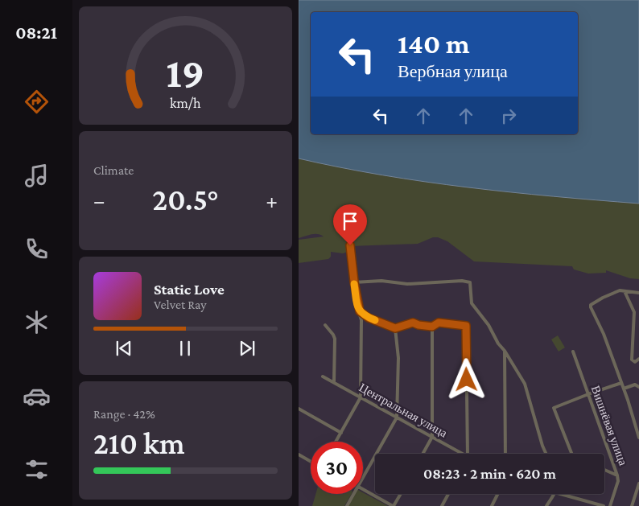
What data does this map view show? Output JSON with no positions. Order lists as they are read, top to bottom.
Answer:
{
  "streets": {
    "street": ["Центральная улица", "Вишнёвая улица"]
  },
  "page": {
    "tabs": "08:21",
    "turn": ["140 m", "Вербная улица"],
    "tile": [
      "Climate",
      ["Range · 42%", "210 km"]
    ],
    "heat": ["−", "20.5°", "+"],
    "song": ["Static Love", "Velvet Ray"],
    "limit": "30",
    "trip": "08:23 · 2 min · 620 m",
    "gauge": ["19", "km/h"]
  }
}
